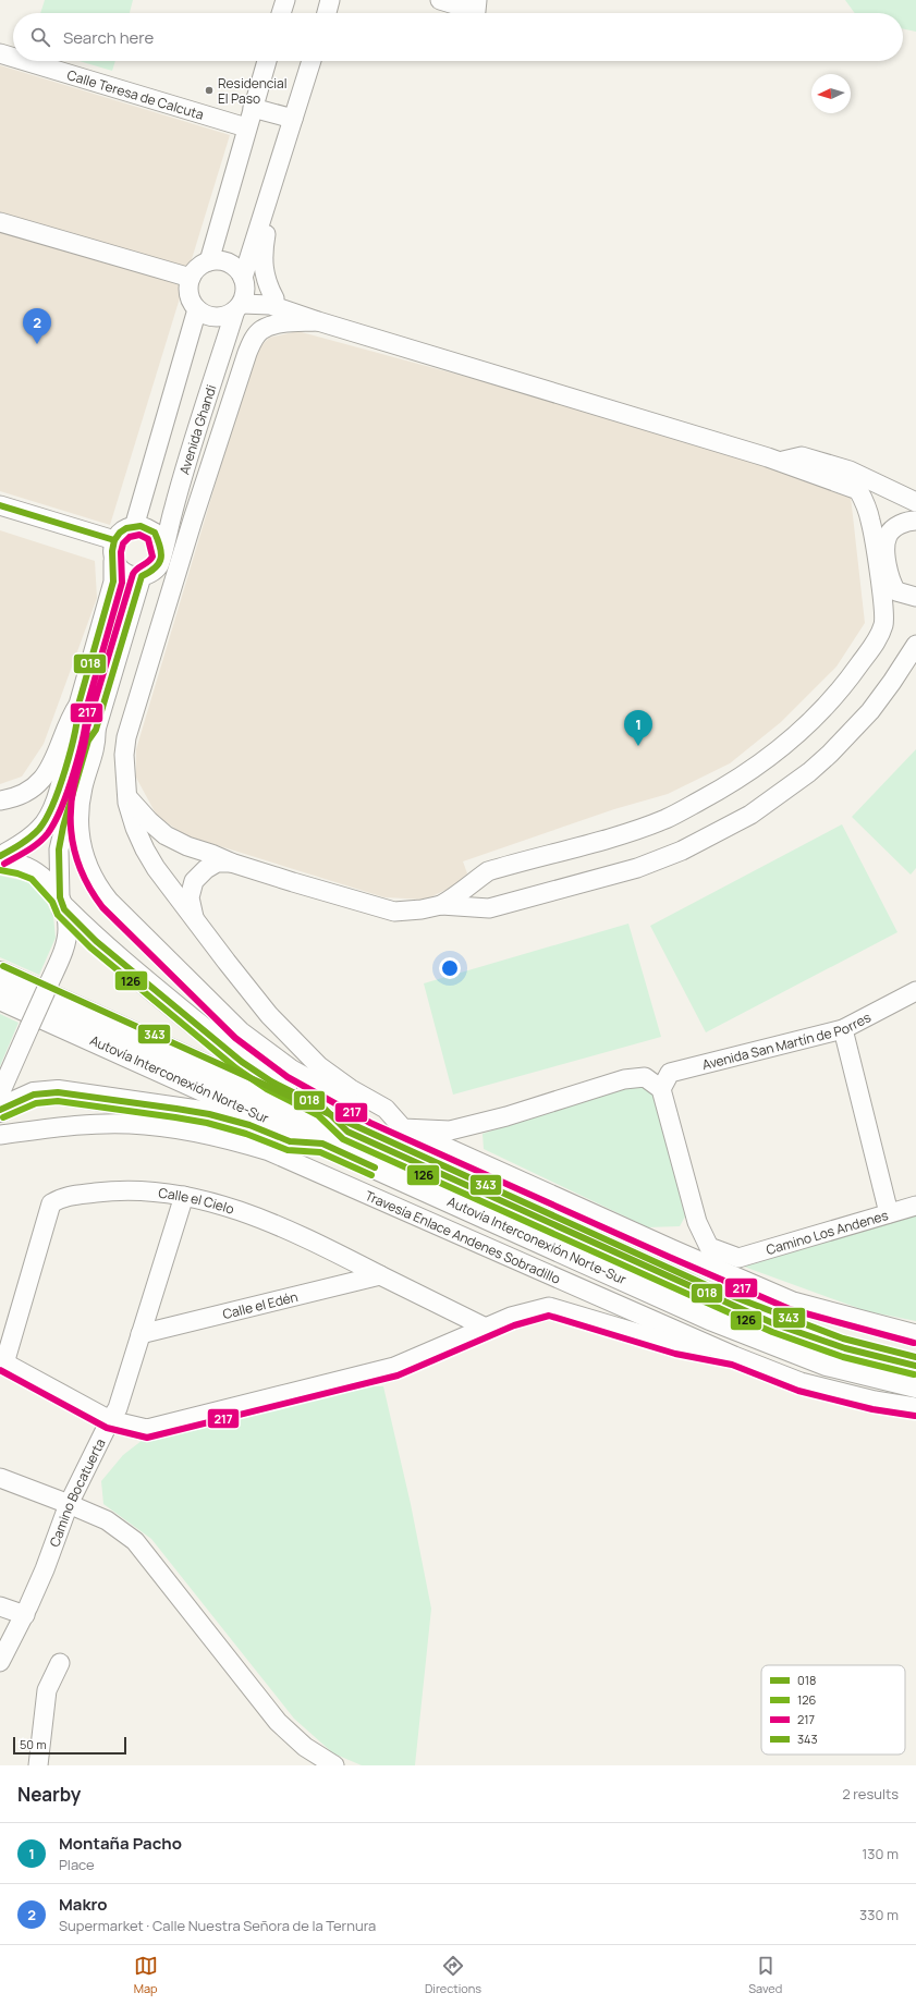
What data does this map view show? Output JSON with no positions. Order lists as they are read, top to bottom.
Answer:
{
  "streets": {
    "highway": ["Autovía Interconexión Norte-Sur"],
    "street": [
      "Calle Teresa de Calcuta",
      "Avenida Ghandi",
      "Avenida San Martín de Porres",
      "Calle el Cielo",
      "Camino Los Andenes",
      "Travesía Enlace Andenes Sobradillo",
      "Calle el Edén",
      "Camino Bocatuerta"
    ]
  },
  "crossings": [
    ["Avenida San Martín de Porres", "Camino Los Andenes"],
    ["Calle el Cielo", "Calle el Edén"],
    ["Calle el Cielo", "Camino Bocatuerta"],
    ["Calle el Edén", "Camino Bocatuerta"]
  ],
  "places": ["Residencial El Paso"],
  "lines": [
    "transit line 018",
    "transit line 217",
    "transit line 126",
    "transit line 343"
  ],
  "legend": [
    "018",
    "126",
    "217",
    "343"
  ],
  "scale_bar": "50 m",
  "north": "left",
  "page": {
    "search": "Search here",
    "pins": ["2", "1"],
    "scale": "50 m",
    "heading": ["Nearby", "2 results"],
    "list": [
      {
        "mark": "1",
        "name": "Montaña Pacho",
        "note": "Place",
        "value": "130 m"
      },
      {
        "mark": "2",
        "name": "Makro",
        "note": "Supermarket · Calle Nuestra Señora de la Ternura",
        "value": "330 m"
      }
    ],
    "nav": ["Map", "Directions", "Saved"]
  }
}
